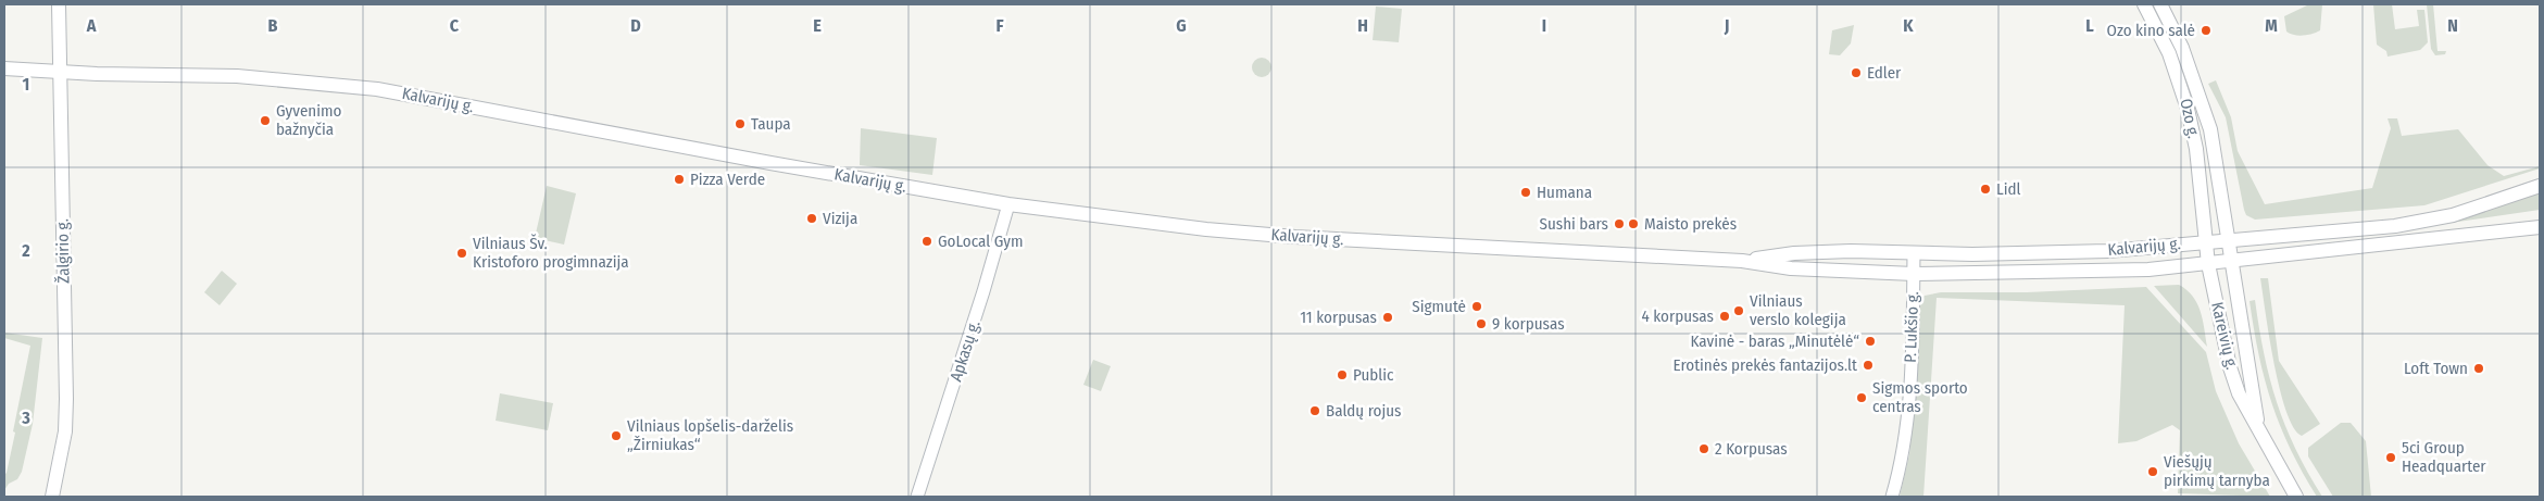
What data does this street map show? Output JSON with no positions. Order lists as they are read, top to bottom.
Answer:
{
  "streets": {
    "main road": [
      "Kalvarijų g.",
      "Ozo g.",
      "Žalgirio g.",
      "P. Lukšio g.",
      "Kareivių g.",
      "Apkasų g."
    ]
  },
  "crossings": [
    ["Kalvarijų g.", "Ozo g."],
    ["Kalvarijų g.", "Žalgirio g."],
    ["Kalvarijų g.", "P. Lukšio g."],
    ["Kalvarijų g.", "Kareivių g."],
    ["Kalvarijų g.", "Apkasų g."],
    ["Ozo g.", "Kareivių g."]
  ],
  "places": [
    "Ozo kino salė",
    "Edler",
    "Gyvenimo bažnyčia",
    "Taupa",
    "Pizza Verde",
    "Lidl",
    "Humana",
    "Vizija",
    "Sushi bars",
    "Maisto prekės",
    "GoLocal Gym",
    "Vilniaus Šv. Kristoforo progimnazija",
    "Sigmutė",
    "Vilniaus verslo kolegija",
    "4 korpusas",
    "11 korpusas",
    "9 korpusas",
    "Kavinė - baras „Minutėlė“",
    "Erotinės prekės fantazijos.lt",
    "Loft Town",
    "Public",
    "Sigmos sporto centras",
    "Baldų rojus",
    "Vilniaus lopšelis-darželis „Žirniukas“",
    "2 Korpusas",
    "5ci Group Headquarter",
    "Viešųjų pirkimų tarnyba"
  ],
  "grid": {
    "columns": [
      "A",
      "B",
      "C",
      "D",
      "E",
      "F",
      "G",
      "H",
      "I",
      "J",
      "K",
      "L",
      "M",
      "N"
    ],
    "rows": ["1", "2", "3"]
  }
}
